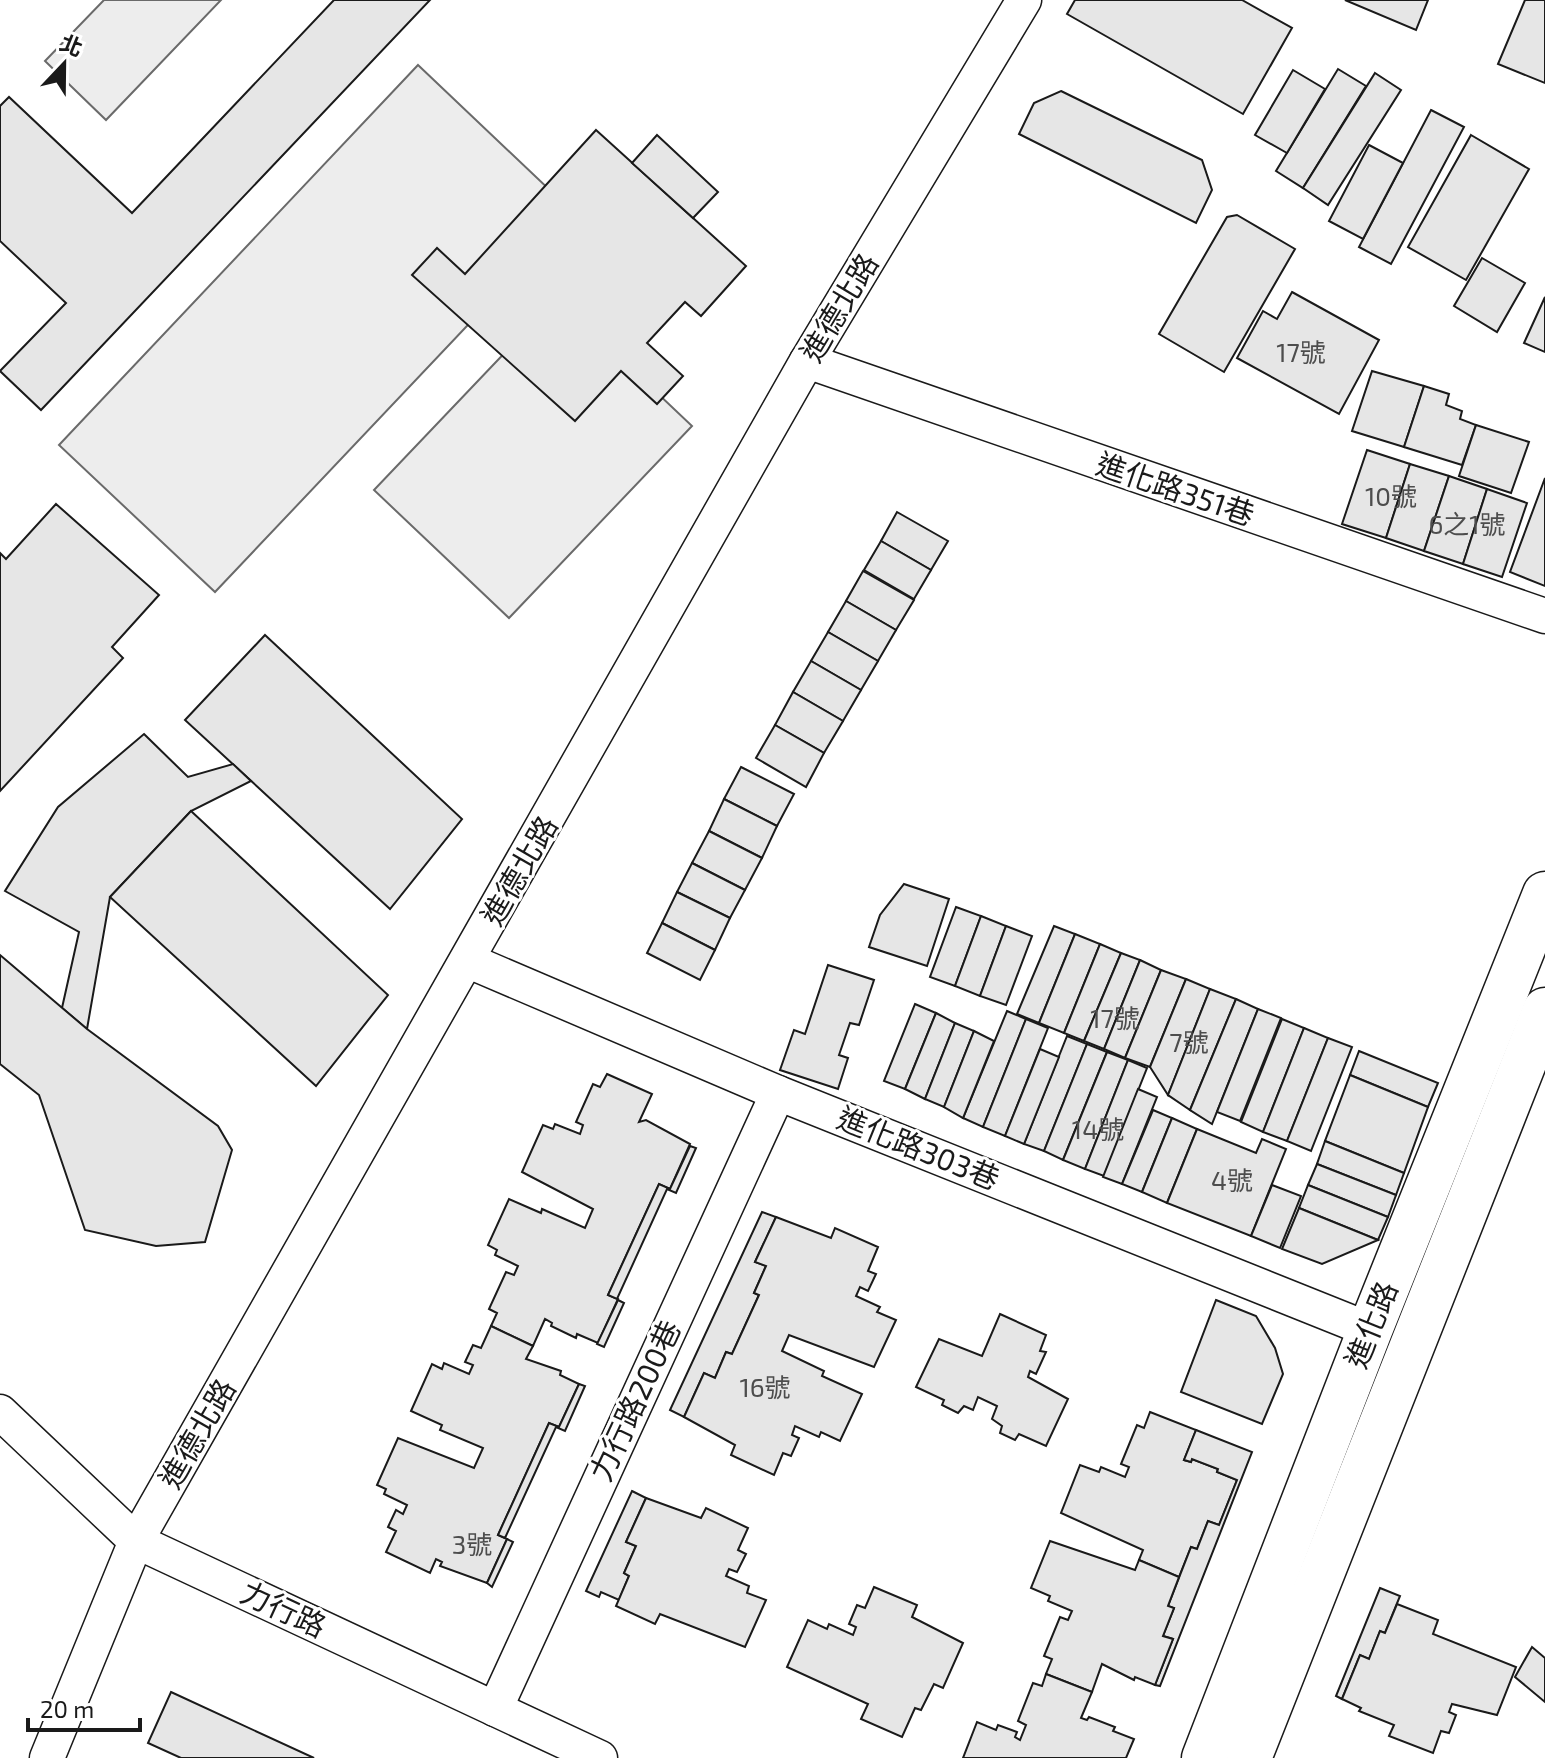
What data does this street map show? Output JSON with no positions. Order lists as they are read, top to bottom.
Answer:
{
  "streets": {
    "main road": ["進化路"],
    "street": [
      "進德北路",
      "進化路351巷",
      "進化路303巷",
      "力行路200巷",
      "力行路"
    ]
  },
  "crossings": [
    ["進德北路", "進化路351巷"],
    ["進德北路", "進化路303巷"],
    ["進德北路", "力行路"],
    ["進化路303巷", "進化路"],
    ["進化路303巷", "力行路200巷"],
    ["力行路200巷", "力行路"]
  ],
  "house_numbers": [
    "17號",
    "10號",
    "6之1號",
    "17號",
    "7號",
    "14號",
    "4號",
    "16號",
    "3號"
  ],
  "scale_bar": "20 m",
  "north": "top"
}
